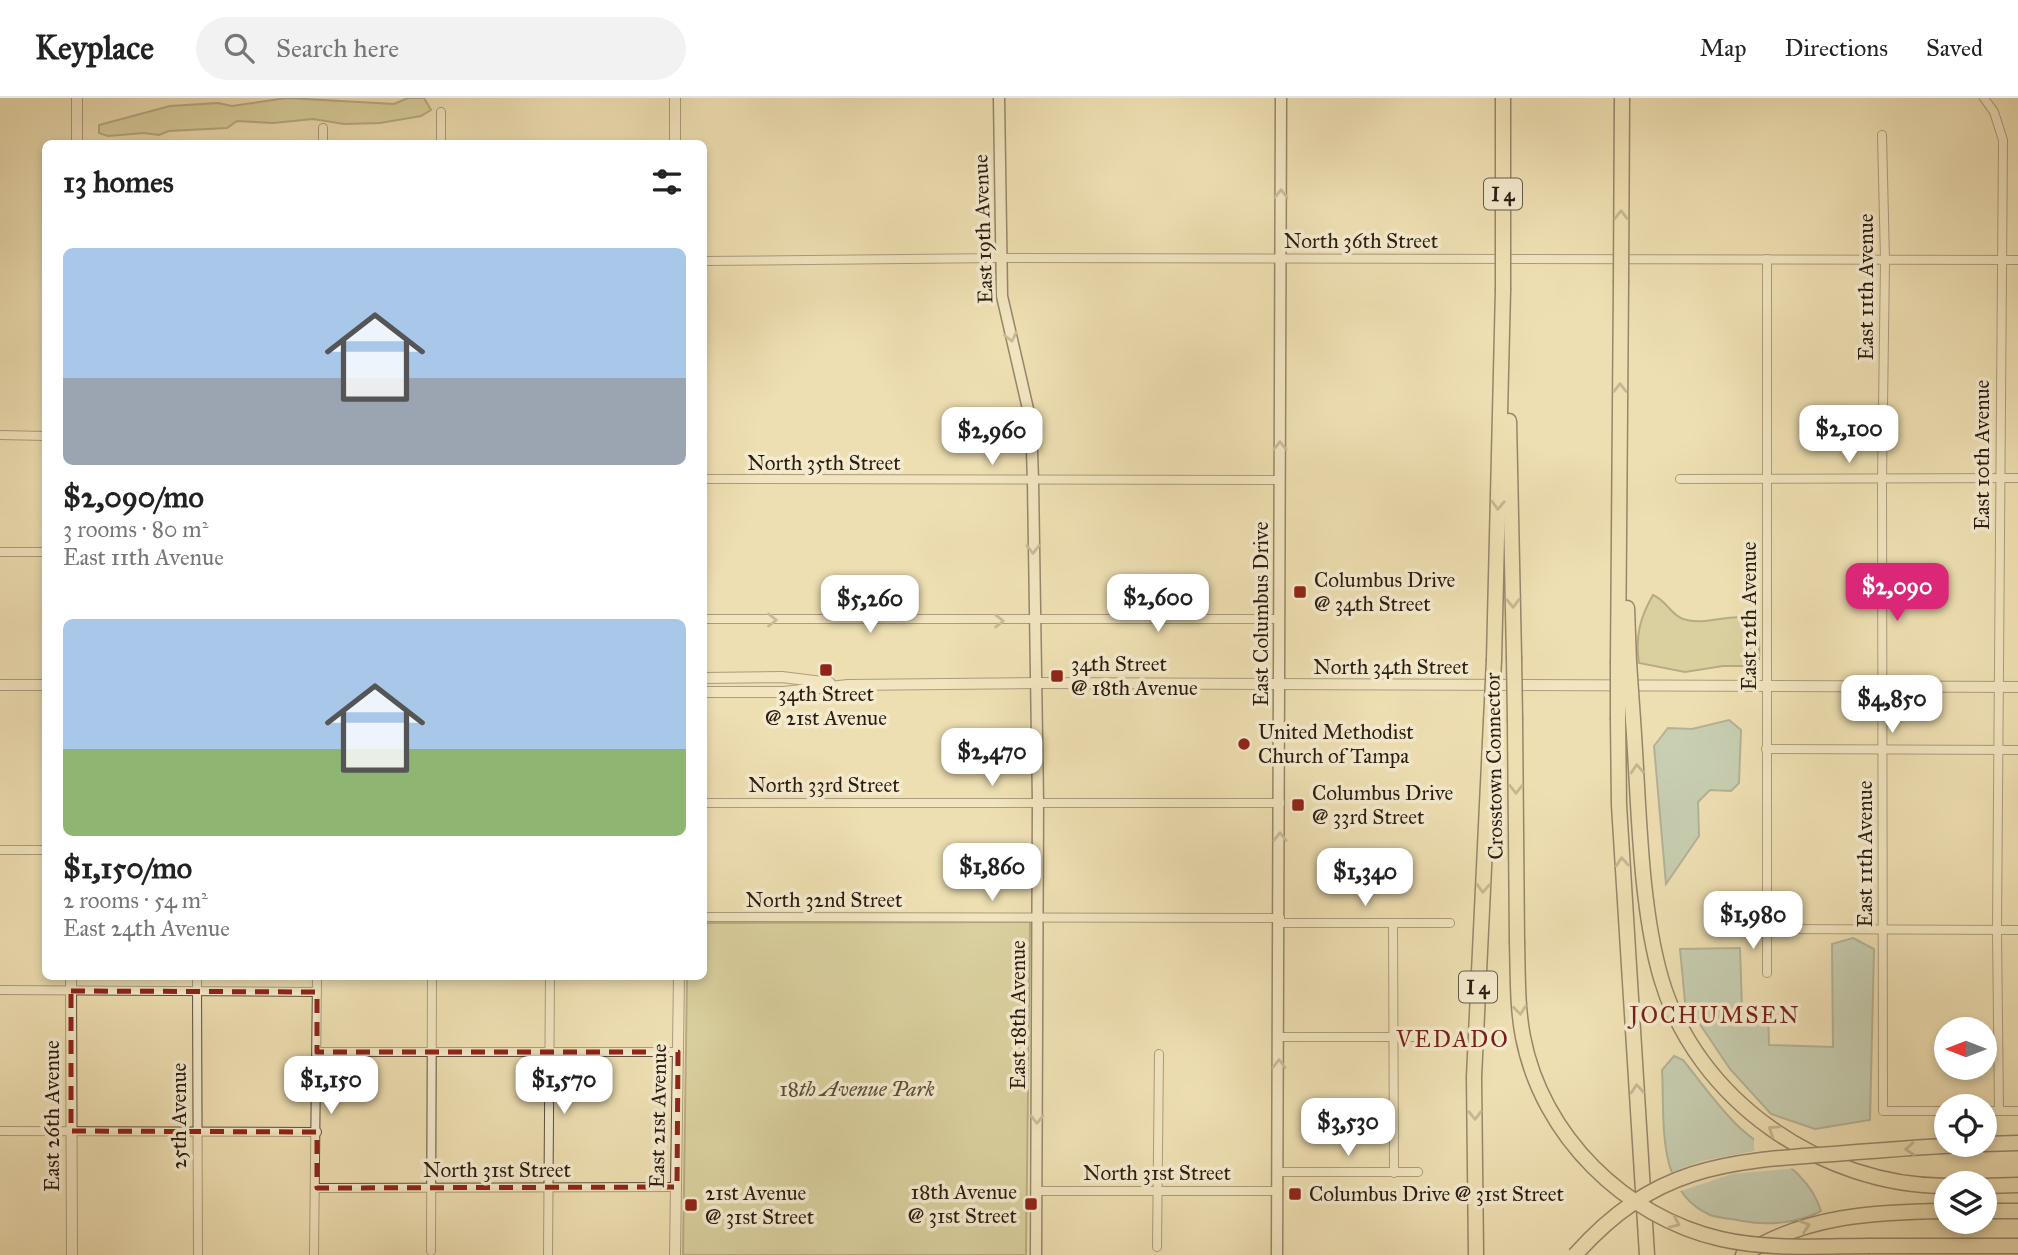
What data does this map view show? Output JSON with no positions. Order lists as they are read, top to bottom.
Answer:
{
  "streets": {
    "highway": ["I 4", "Crosstown Connector"],
    "main road": ["East 19th Avenue", "East Columbus Drive", "East 18th Avenue"],
    "street": [
      "North 36th Street",
      "East 11th Avenue",
      "East 10th Avenue",
      "North 35th Street",
      "East 12th Avenue",
      "North 34th Street",
      "North 33rd Street",
      "North 32nd Street",
      "East 26th Avenue",
      "25th Avenue",
      "East 21st Avenue",
      "North 31st Street"
    ]
  },
  "crossings": [
    ["I 4", "Crosstown Connector"],
    ["East 19th Avenue", "North 36th Street"],
    ["East 19th Avenue", "North 35th Street"],
    ["East 19th Avenue", "East 18th Avenue"],
    ["North 36th Street", "East 11th Avenue"],
    ["North 36th Street", "East 10th Avenue"],
    ["North 36th Street", "East Columbus Drive"],
    ["North 36th Street", "East 12th Avenue"],
    ["East 11th Avenue", "North 34th Street"],
    ["East 10th Avenue", "North 34th Street"],
    ["North 35th Street", "East Columbus Drive"],
    ["North 35th Street", "East 18th Avenue"],
    ["East Columbus Drive", "North 34th Street"],
    ["East Columbus Drive", "North 33rd Street"],
    ["East Columbus Drive", "North 32nd Street"],
    ["East Columbus Drive", "North 31st Street"],
    ["East 12th Avenue", "North 34th Street"],
    ["North 34th Street", "East 18th Avenue"],
    ["North 33rd Street", "East 18th Avenue"],
    ["North 32nd Street", "East 18th Avenue"],
    ["East 18th Avenue", "North 31st Street"],
    ["East 21st Avenue", "North 31st Street"]
  ],
  "one_way": [
    "East 19th Avenue",
    "East Columbus Drive",
    "Crosstown Connector",
    "East 18th Avenue"
  ],
  "districts": ["JOCHUMSEN", "VEDADO"],
  "parks": ["18th Avenue Park"],
  "places": {
    "transit": [
      "Columbus Drive @ 34th Street",
      "34th Street @ 21st Avenue",
      "34th Street @ 18th Avenue",
      "Columbus Drive @ 33rd Street",
      "Columbus Drive @ 31st Street",
      "18th Avenue @ 31st Street",
      "21st Avenue @ 31st Street"
    ],
    "other": ["United Methodist Church of Tampa"]
  },
  "north": "left",
  "page": {
    "header": "Keyplace",
    "search": "Search here",
    "nav": ["Map", "Directions", "Saved"],
    "heading": "13 homes",
    "list": [
      {
        "name": "$2,090/mo",
        "note": "3 rooms · 80 m² · East 11th Avenue"
      },
      {
        "name": "$1,150/mo",
        "note": "2 rooms · 54 m² · East 24th Avenue"
      }
    ],
    "price": [
      "$2,100",
      "$2,960",
      "$2,090",
      "$2,600",
      "$5,260",
      "$4,850",
      "$2,470",
      "$1,860",
      "$1,340",
      "$1,980",
      "$1,150",
      "$1,570",
      "$3,530"
    ]
  }
}
